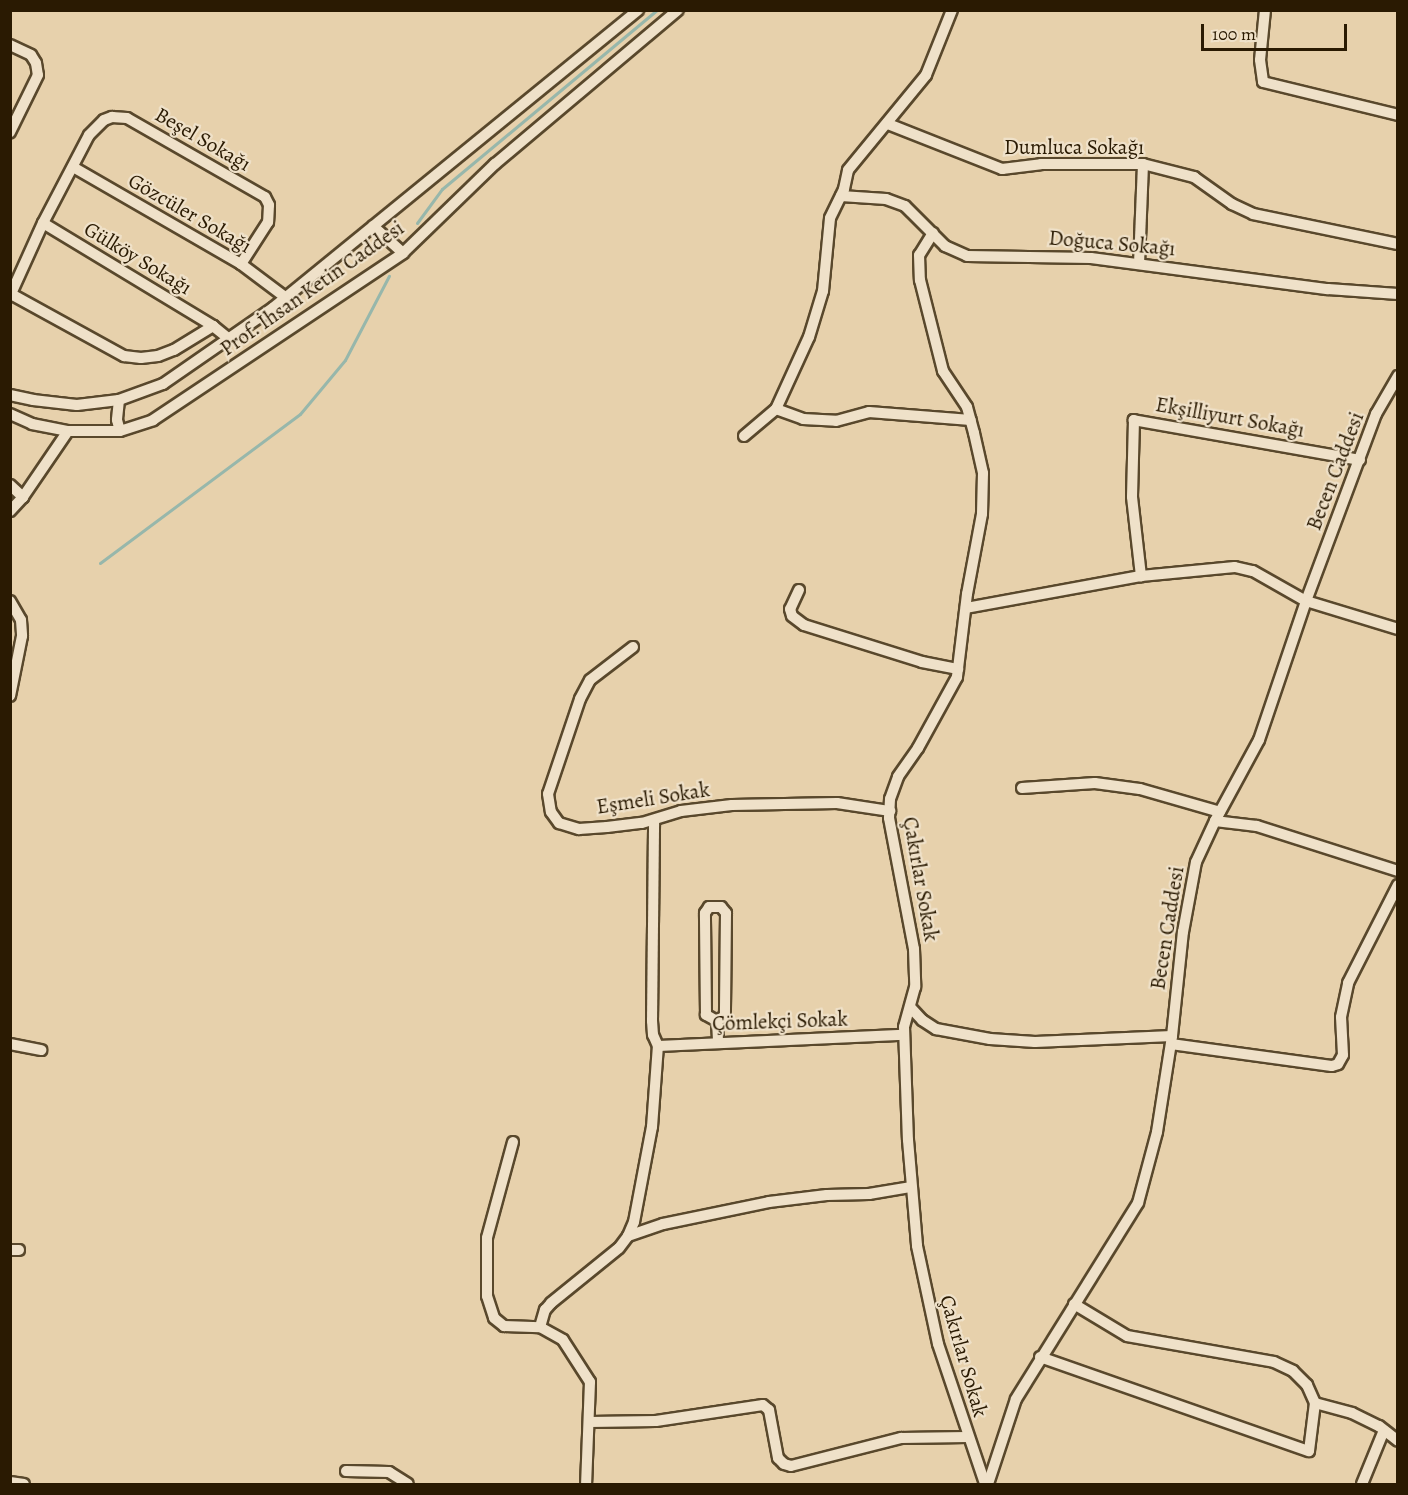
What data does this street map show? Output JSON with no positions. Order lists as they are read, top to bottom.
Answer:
{
  "streets": {
    "street": [
      "Beşel Sokağı",
      "Dumluca Sokağı",
      "Gözcüler Sokağı",
      "Doğuca Sokağı",
      "Gülköy Sokağı",
      "Prof. İhsan Ketin Caddesi",
      "Ekşilliyurt Sokağı",
      "Becen Caddesi",
      "Eşmeli Sokak",
      "Çakırlar Sokak",
      "Çömlekçi Sokak"
    ]
  },
  "crossings": [
    ["Beşel Sokağı", "Gözcüler Sokağı"],
    ["Gözcüler Sokağı", "Prof. İhsan Ketin Caddesi"],
    ["Doğuca Sokağı", "Çakırlar Sokak"],
    ["Gülköy Sokağı", "Prof. İhsan Ketin Caddesi"],
    ["Ekşilliyurt Sokağı", "Becen Caddesi"],
    ["Becen Caddesi", "Çakırlar Sokak"],
    ["Eşmeli Sokak", "Çakırlar Sokak"],
    ["Çakırlar Sokak", "Çömlekçi Sokak"]
  ],
  "scale_bar": "100 m"
}
